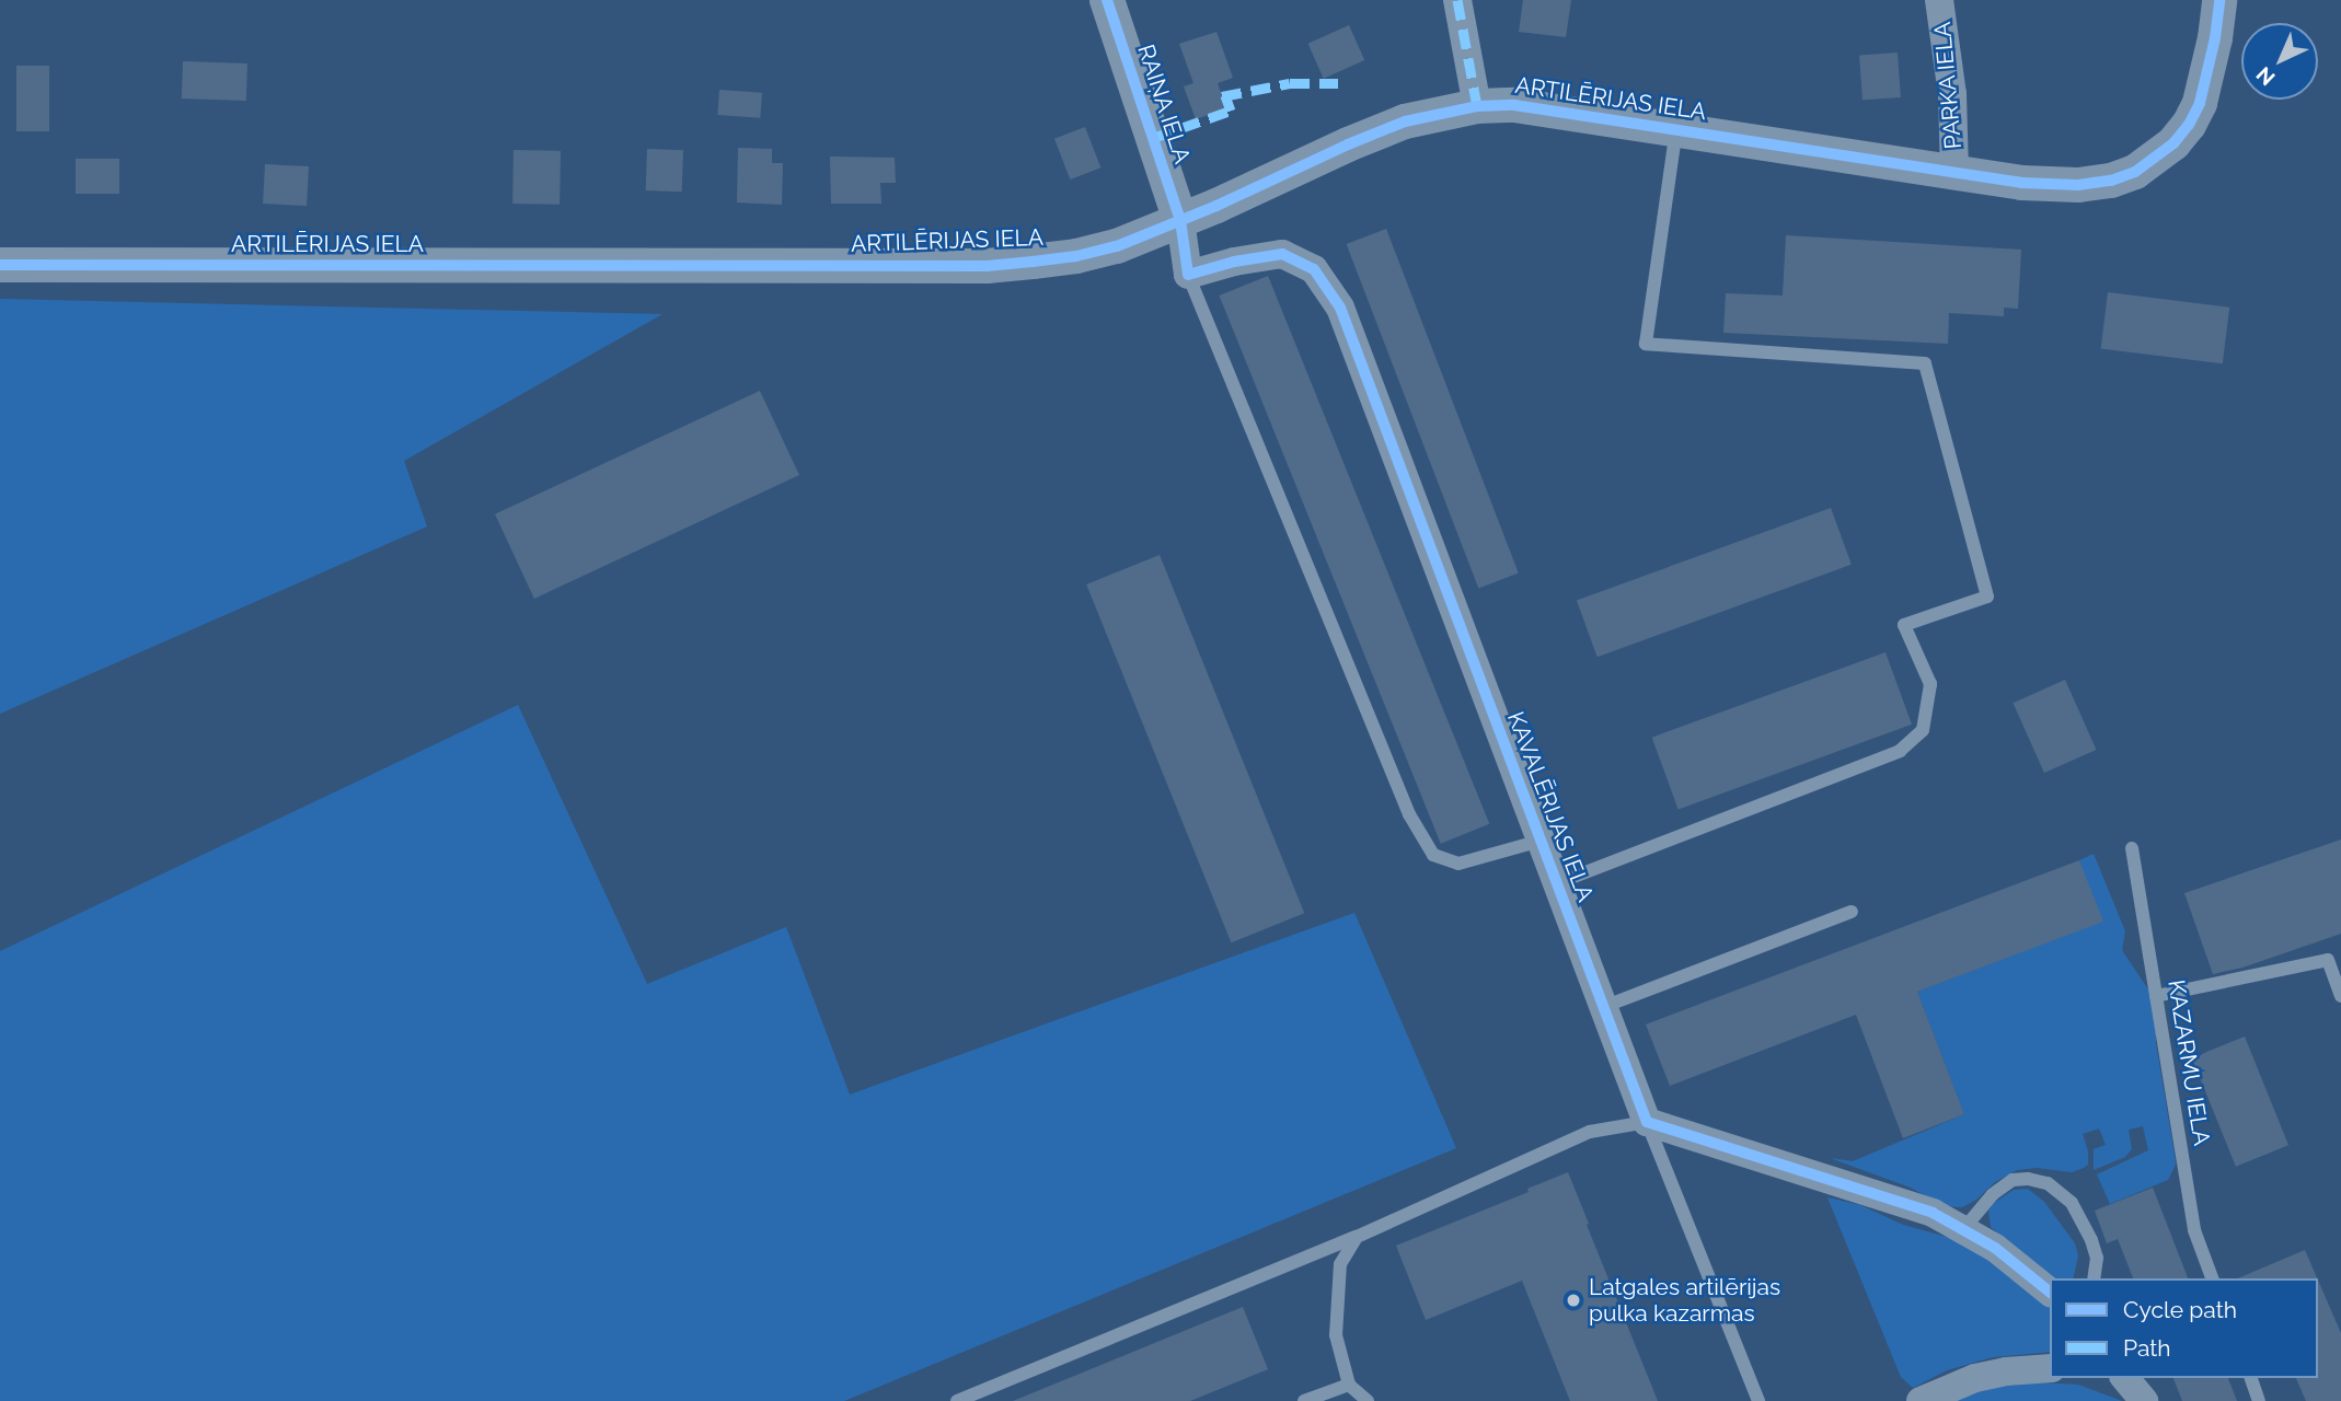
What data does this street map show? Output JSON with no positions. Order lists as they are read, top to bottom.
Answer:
{
  "streets": {
    "street": [
      "PARKA IELA",
      "ARTILĒRIJAS IELA",
      "RAIŅA IELA",
      "KAVALĒRIJAS IELA"
    ],
    "lane": ["KAZARMU IELA"]
  },
  "crossings": [
    ["PARKA IELA", "ARTILĒRIJAS IELA"],
    ["ARTILĒRIJAS IELA", "RAIŅA IELA"]
  ],
  "places": ["Latgales artilērijas pulka kazarmas"],
  "legend": ["Cycle path", "Path"],
  "north": "bottom left"
}
